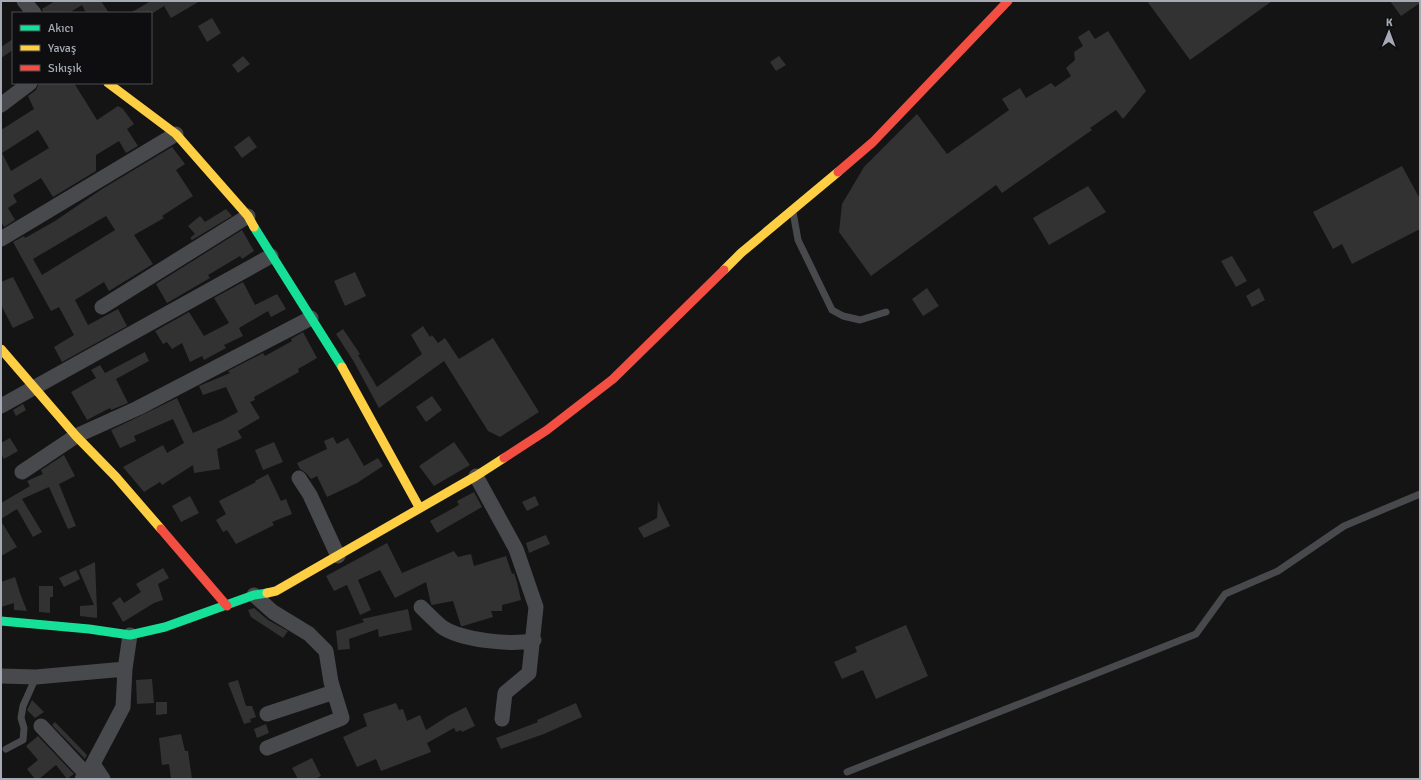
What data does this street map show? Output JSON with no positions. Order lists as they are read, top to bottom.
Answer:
{
  "legend": ["Akıcı", "Yavaş", "Sıkışık"],
  "north": "top"
}
